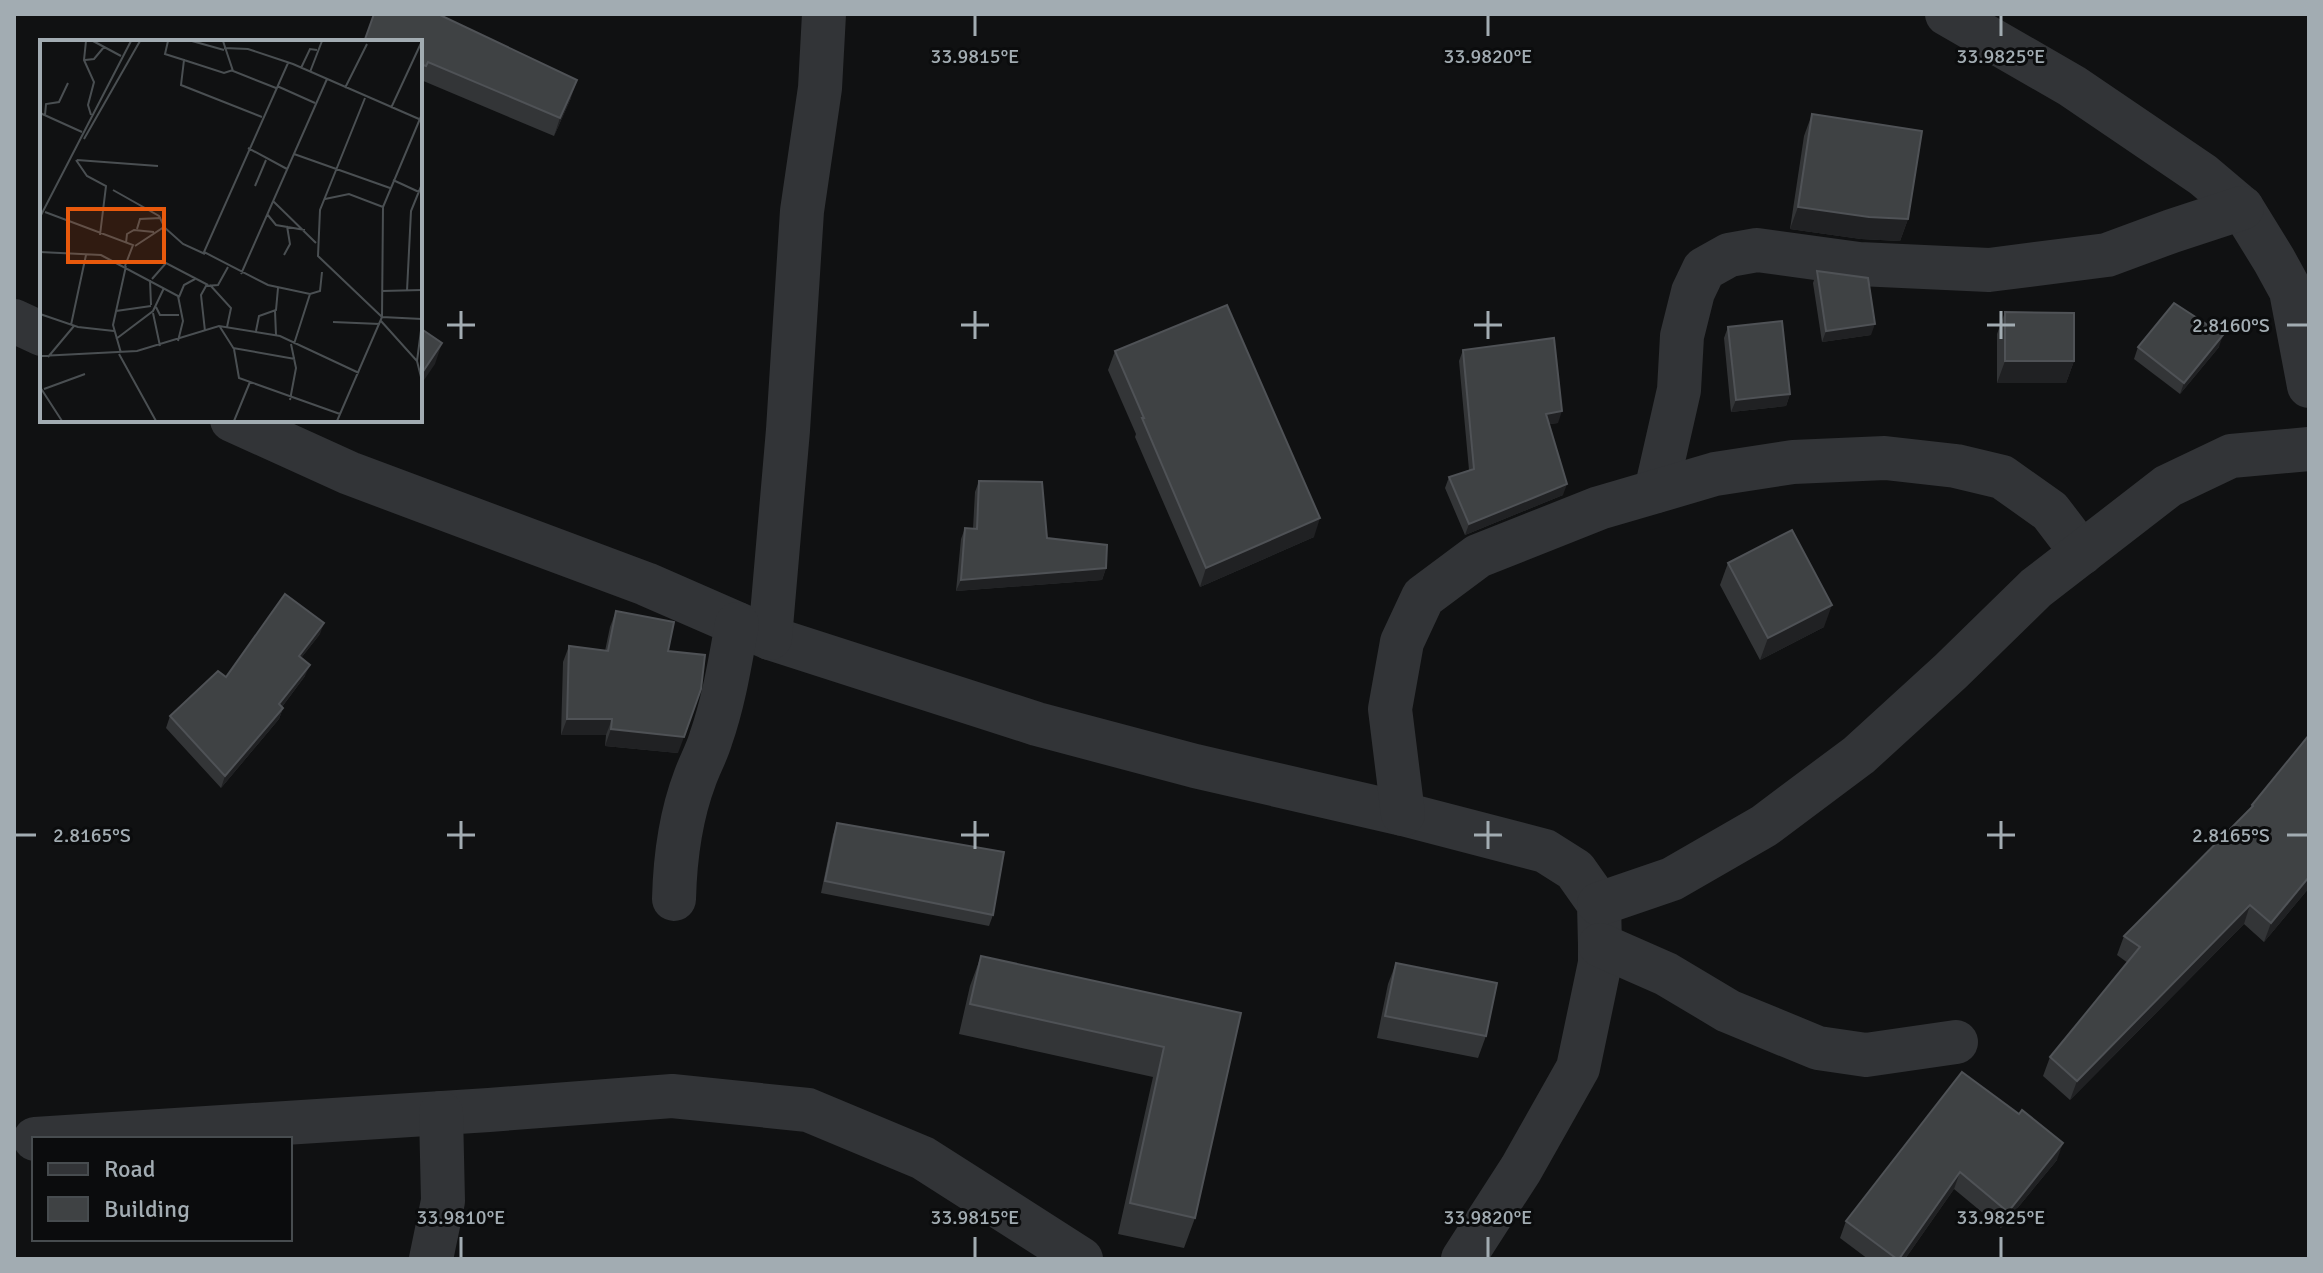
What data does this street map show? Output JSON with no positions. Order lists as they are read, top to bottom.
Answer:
{
  "legend": ["Road", "Building"],
  "coordinates": [
    "33.9815°E",
    "33.9820°E",
    "33.9825°E",
    "2.8160°S",
    "2.8165°S",
    "33.9810°E"
  ]
}
